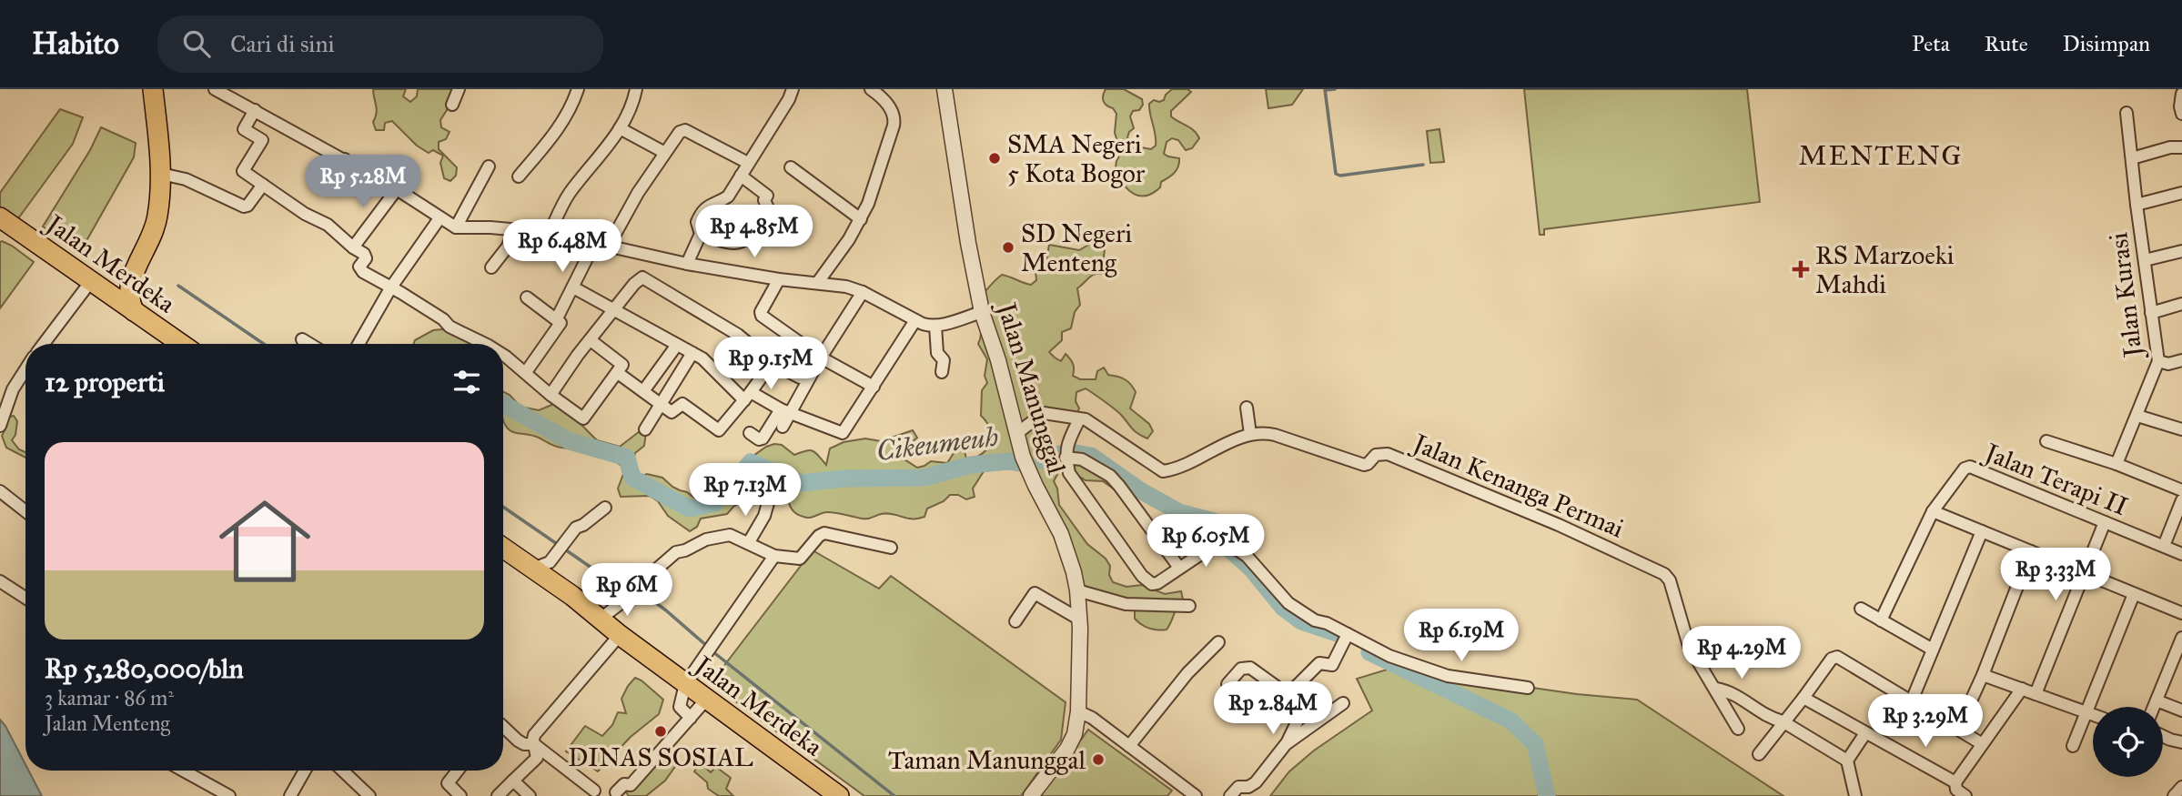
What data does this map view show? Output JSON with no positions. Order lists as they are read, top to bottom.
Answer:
{
  "streets": {
    "main road": ["Jalan Merdeka"],
    "street": [
      "Jalan Kurasi",
      "Jalan Manunggal",
      "Jalan Terapi II",
      "Jalan Kenanga Permai"
    ]
  },
  "districts": ["MENTENG"],
  "water": ["Cikeumeuh"],
  "places": {
    "other": [
      "SMA Negeri 5 Kota Bogor",
      "SD Negeri Menteng",
      "DINAS SOSIAL",
      "Taman Manunggal"
    ],
    "health": ["RS Marzoeki Mahdi"]
  },
  "page": {
    "header": "Habito",
    "search": "Cari di sini",
    "nav": ["Peta", "Rute", "Disimpan"],
    "price": [
      "Rp 5.28M",
      "Rp 4.85M",
      "Rp 6.48M",
      "Rp 9.15M",
      "Rp 7.13M",
      "Rp 6.05M",
      "Rp 3.33M",
      "Rp 6M",
      "Rp 6.19M",
      "Rp 4.29M",
      "Rp 2.84M",
      "Rp 3.29M"
    ],
    "heading": "12 properti",
    "list": [
      {
        "name": "Rp 5,280,000/bln",
        "note": "3 kamar · 86 m² · Jalan Menteng"
      }
    ]
  }
}
